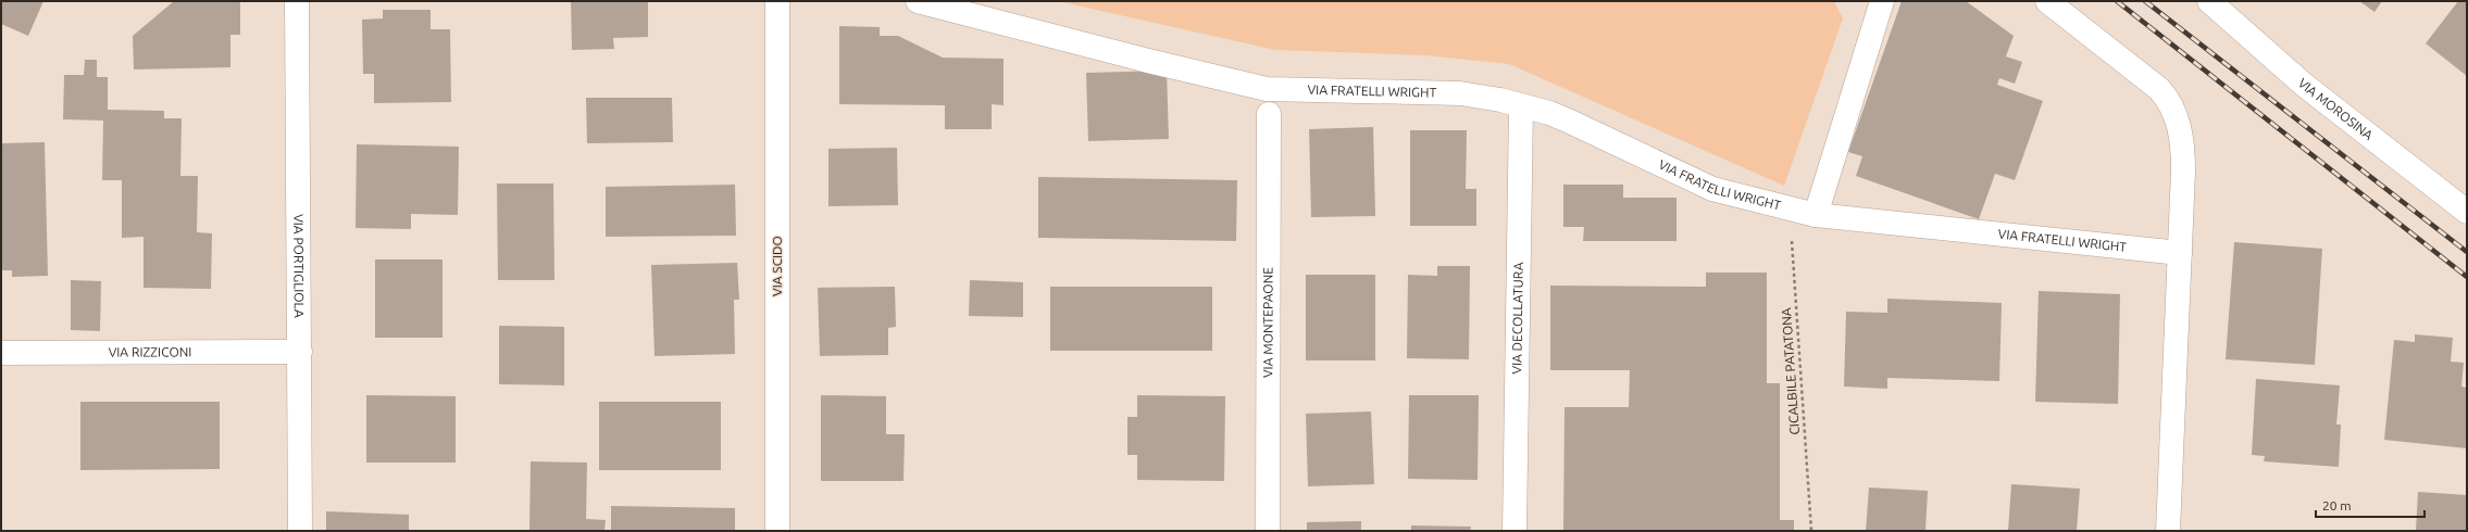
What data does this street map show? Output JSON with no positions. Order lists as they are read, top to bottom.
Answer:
{
  "streets": {
    "street": [
      "VIA FRATELLI WRIGHT",
      "VIA MOROSINA",
      "VIA PORTIGLIOLA",
      "VIA SCIDO",
      "VIA DECOLLATURA",
      "VIA MONTEPAONE",
      "VIA RIZZICONI"
    ],
    "path": ["CICALBILE PATATONA"]
  },
  "crossings": [
    ["VIA FRATELLI WRIGHT", "VIA DECOLLATURA"],
    ["VIA FRATELLI WRIGHT", "CICALBILE PATATONA"],
    ["VIA PORTIGLIOLA", "VIA RIZZICONI"]
  ],
  "scale_bar": "20 m"
}
